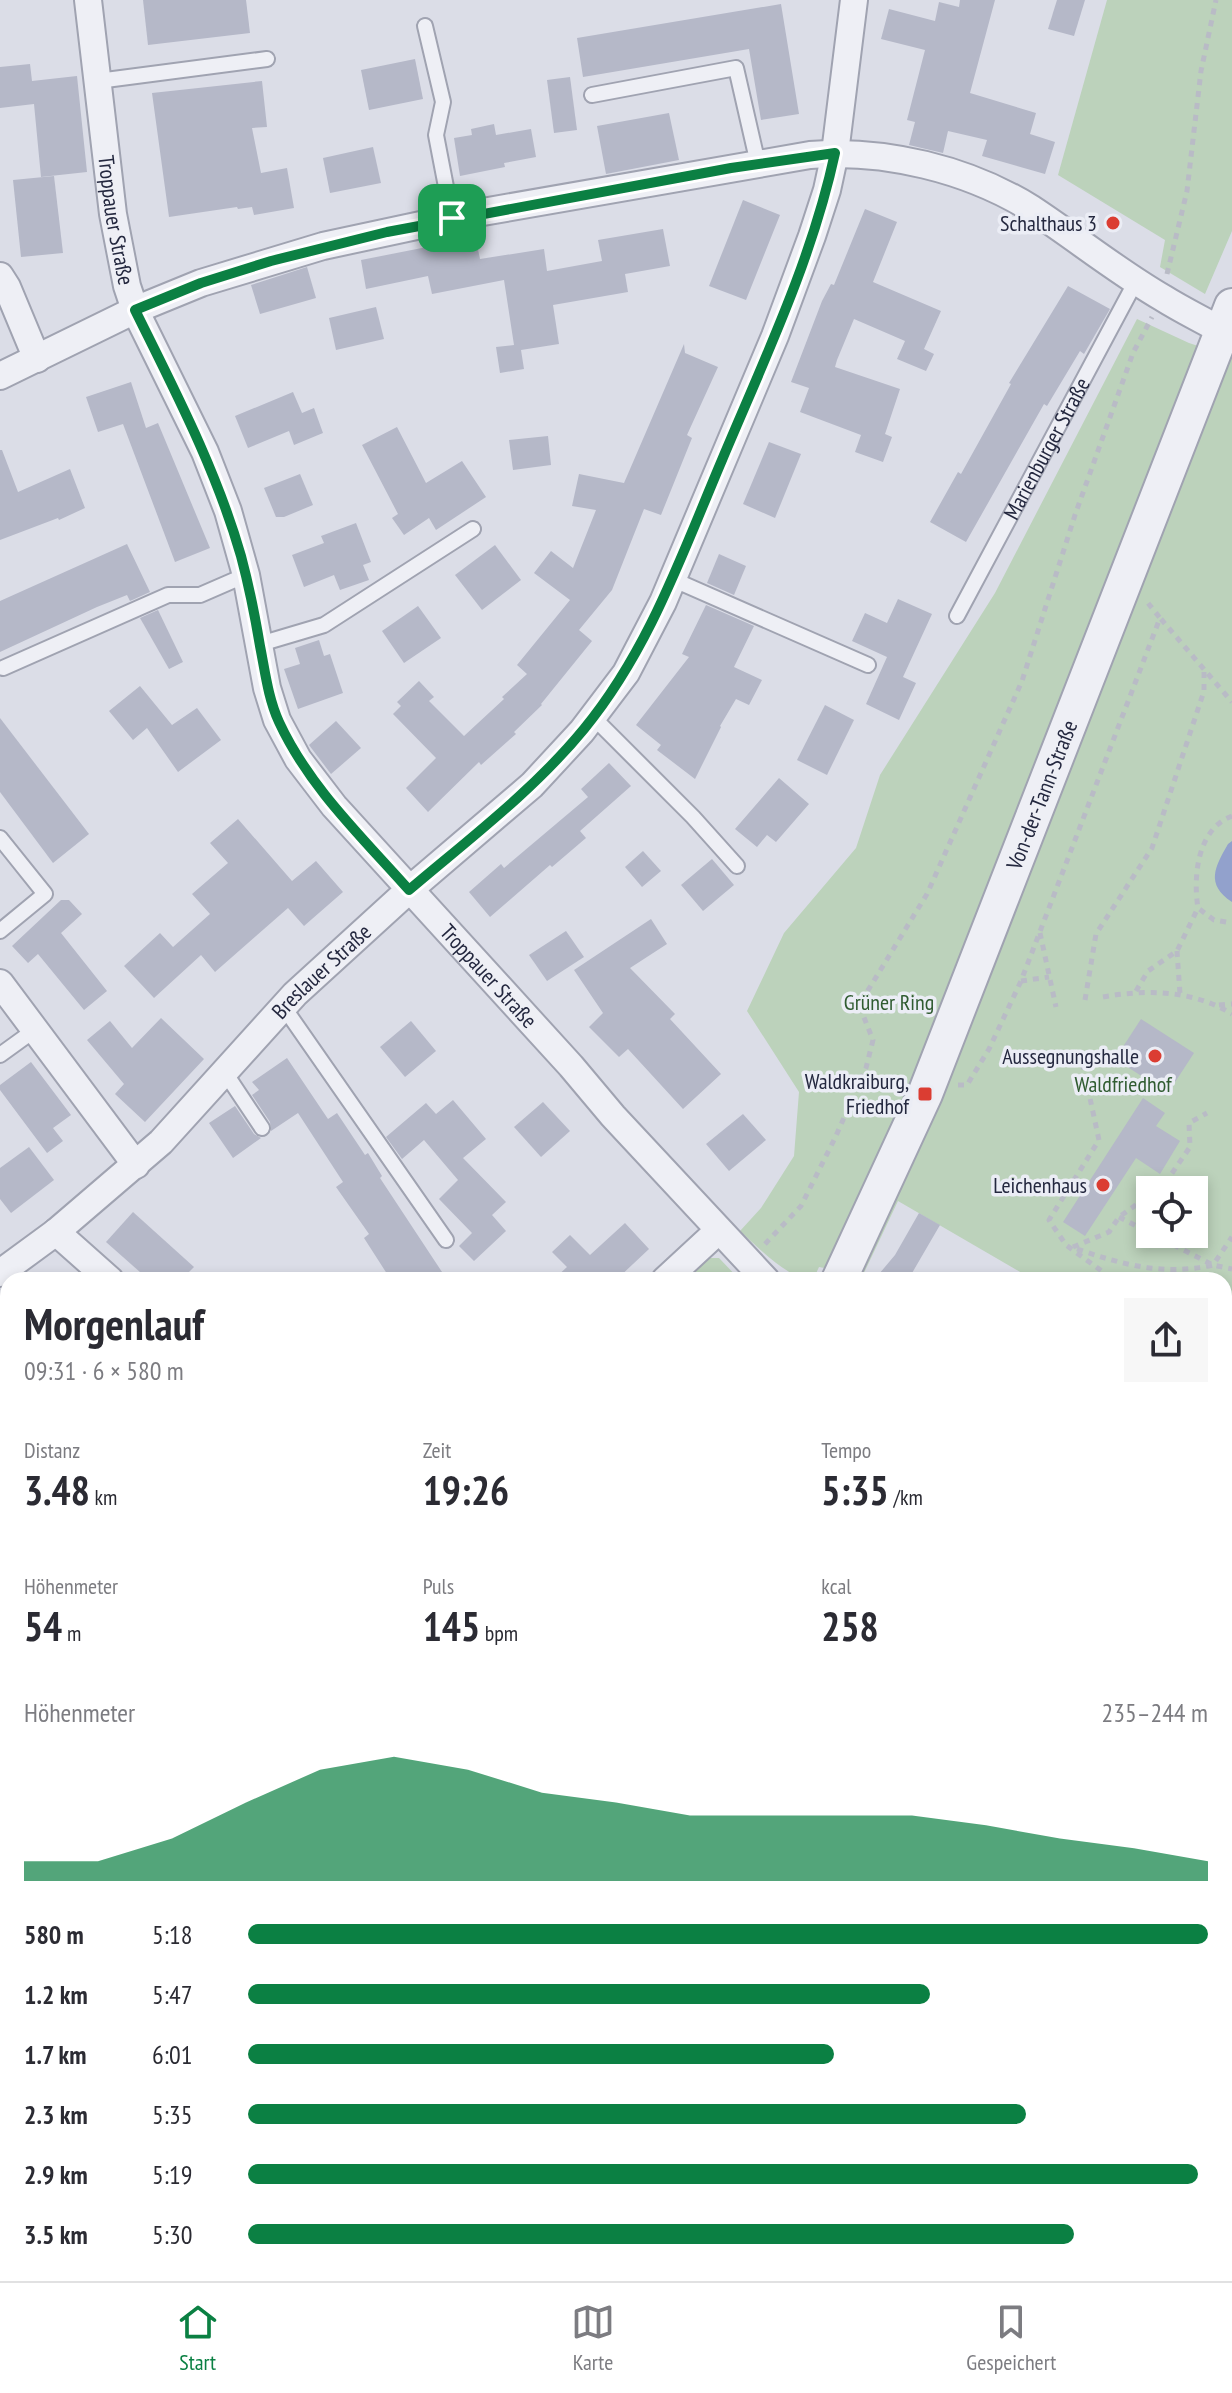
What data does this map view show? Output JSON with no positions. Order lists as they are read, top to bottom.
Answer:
{
  "streets": {
    "street": ["Troppauer Straße", "Von-der-Tann-Straße", "Breslauer Straße"],
    "lane": ["Marienburger Straße"]
  },
  "crossings": [
    ["Troppauer Straße", "Breslauer Straße"]
  ],
  "parks": ["Grüner Ring", "Waldfriedhof"],
  "places": {
    "other": ["Schalthaus 3", "Aussegnungshalle", "Leichenhaus"],
    "transit": ["Waldkraiburg, Friedhof"]
  },
  "page": {
    "heading": ["Morgenlauf", "09:31 · 6 × 580 m"],
    "stats": [
      ["Distanz", "3.48 km"],
      ["Zeit", "19:26"],
      ["Tempo", "5:35 /km"],
      ["Höhenmeter", "54 m"],
      ["Puls", "145 bpm"],
      ["kcal", "258"]
    ],
    "chart": ["Höhenmeter", "235–244 m"],
    "list": [
      {
        "name": "580 m",
        "note": "5:18"
      },
      {
        "name": "1.2 km",
        "note": "5:47"
      },
      {
        "name": "1.7 km",
        "note": "6:01"
      },
      {
        "name": "2.3 km",
        "note": "5:35"
      },
      {
        "name": "2.9 km",
        "note": "5:19"
      },
      {
        "name": "3.5 km",
        "note": "5:30"
      }
    ],
    "tabs": ["Start", "Karte", "Gespeichert"]
  }
}
